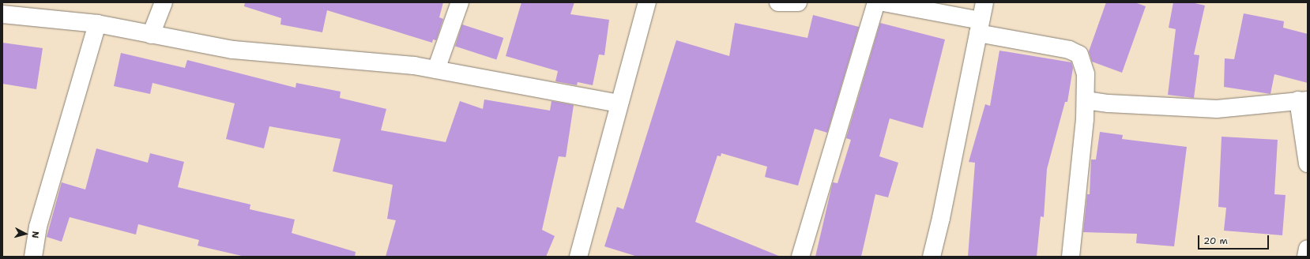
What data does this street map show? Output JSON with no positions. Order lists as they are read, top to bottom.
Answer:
{
  "scale_bar": "20 m",
  "north": "right"
}
